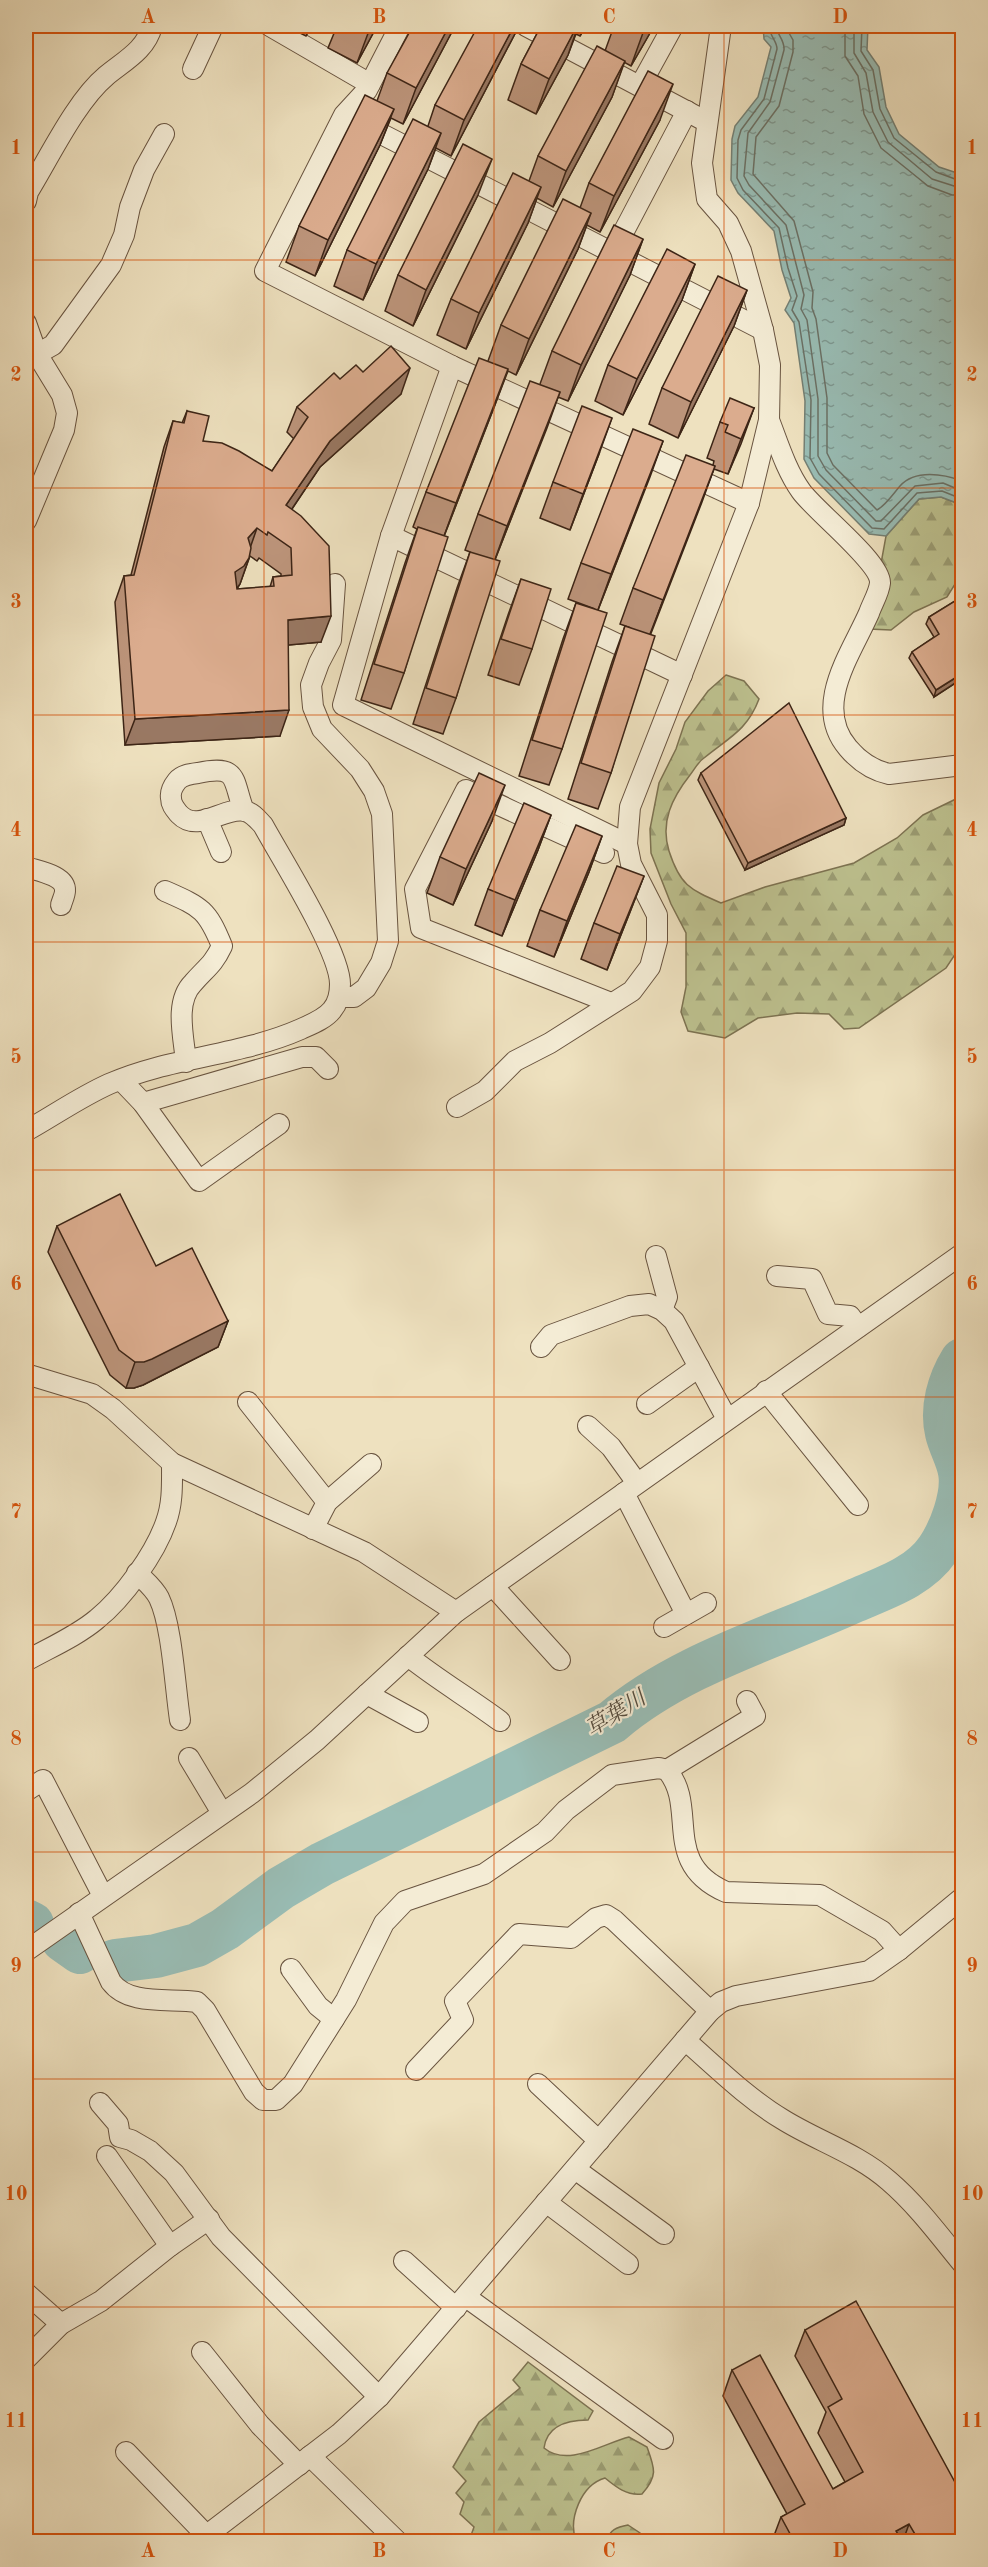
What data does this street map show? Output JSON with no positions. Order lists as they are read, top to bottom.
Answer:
{
  "water": ["草葉川"],
  "grid": {
    "columns": [
      "A",
      "B",
      "C",
      "D"
    ],
    "rows": [
      "1",
      "2",
      "3",
      "4",
      "5",
      "6",
      "7",
      "8",
      "9",
      "10",
      "11"
    ]
  }
}
